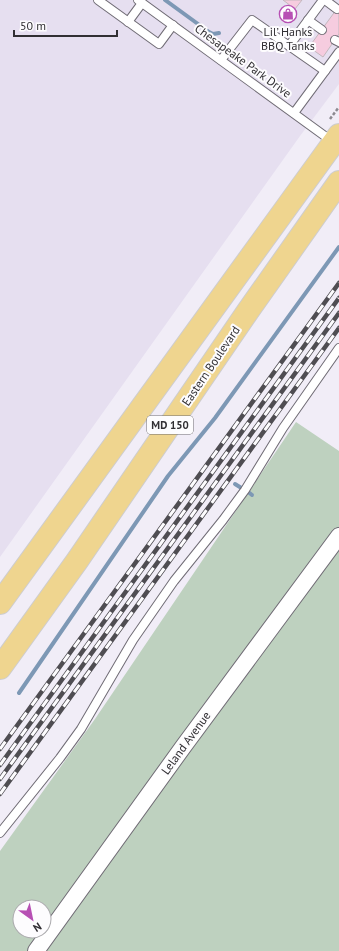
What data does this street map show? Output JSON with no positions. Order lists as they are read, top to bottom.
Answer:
{
  "streets": {
    "main road": ["Eastern Boulevard", "MD 150"],
    "street": ["Leland Avenue"],
    "lane": ["Chesapeake Park Drive"]
  },
  "crossings": [
    ["Chesapeake Park Drive", "MD 150"]
  ],
  "places": {
    "shop": ["Lil’ Hanks BBQ Tanks"]
  },
  "scale_bar": "50 m",
  "north": "bottom right"
}
